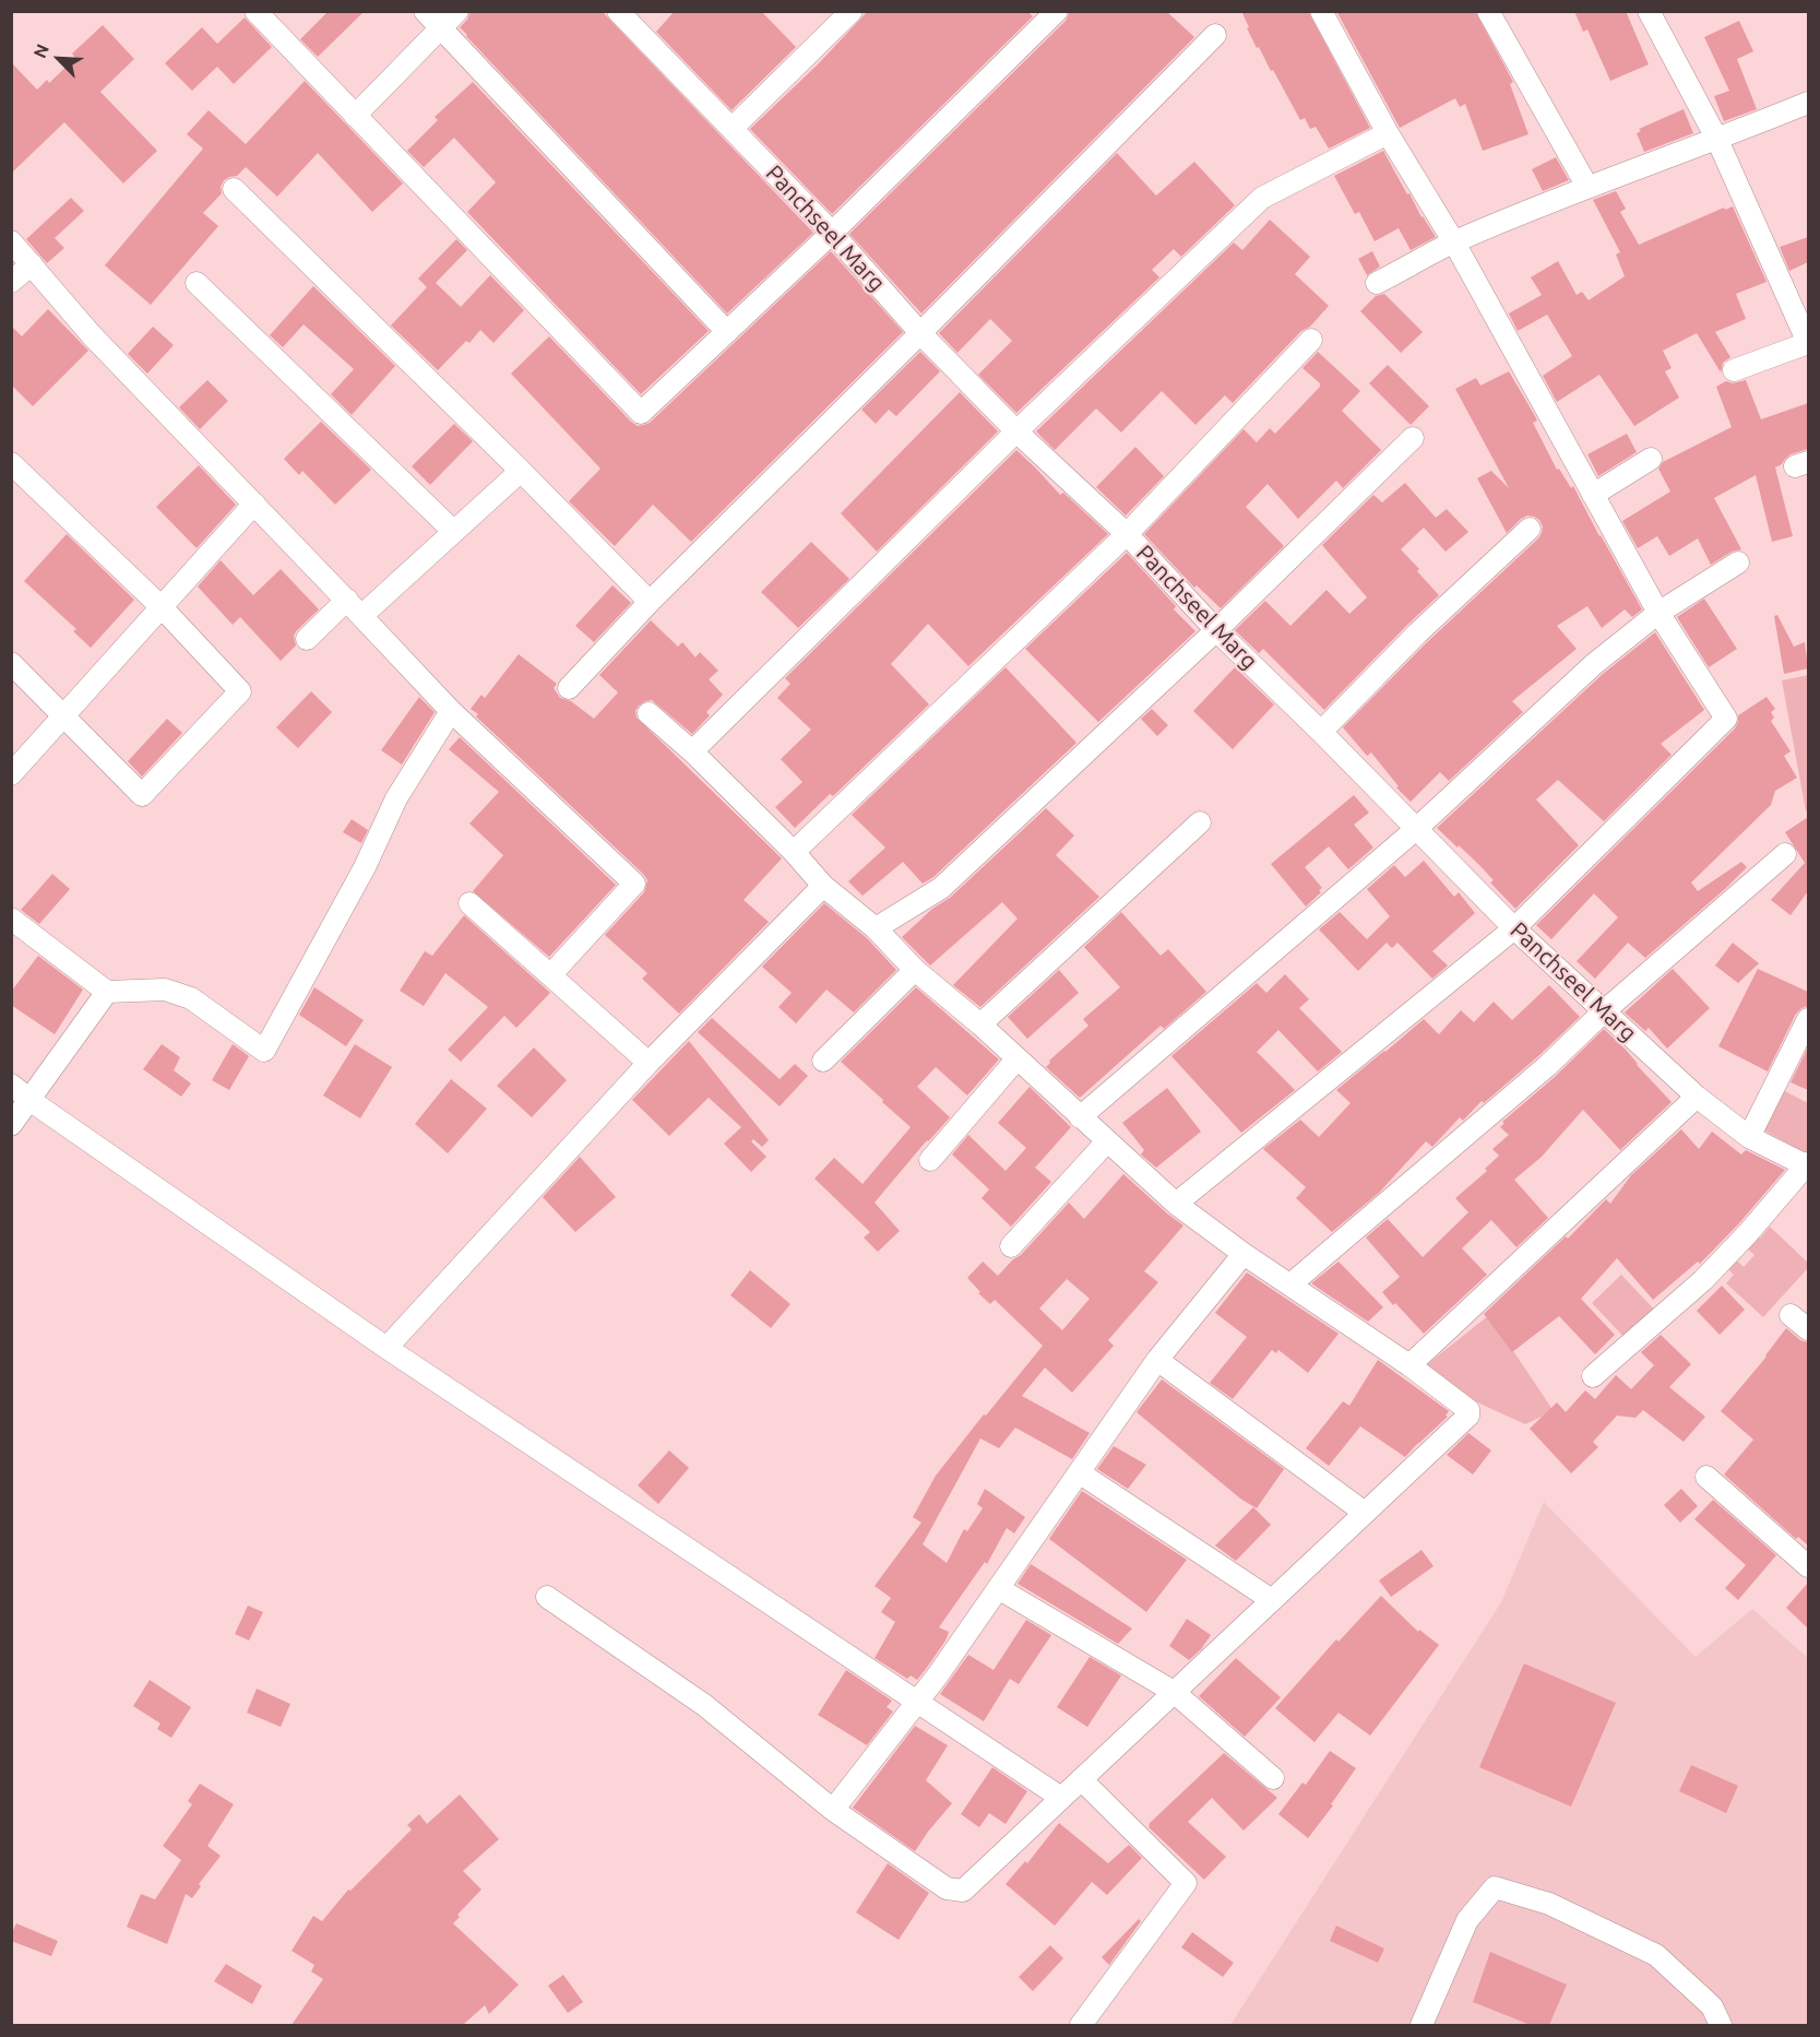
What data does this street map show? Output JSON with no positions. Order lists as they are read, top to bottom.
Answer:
{
  "streets": {
    "street": ["Panchseel Marg"]
  },
  "north": "top left"
}
